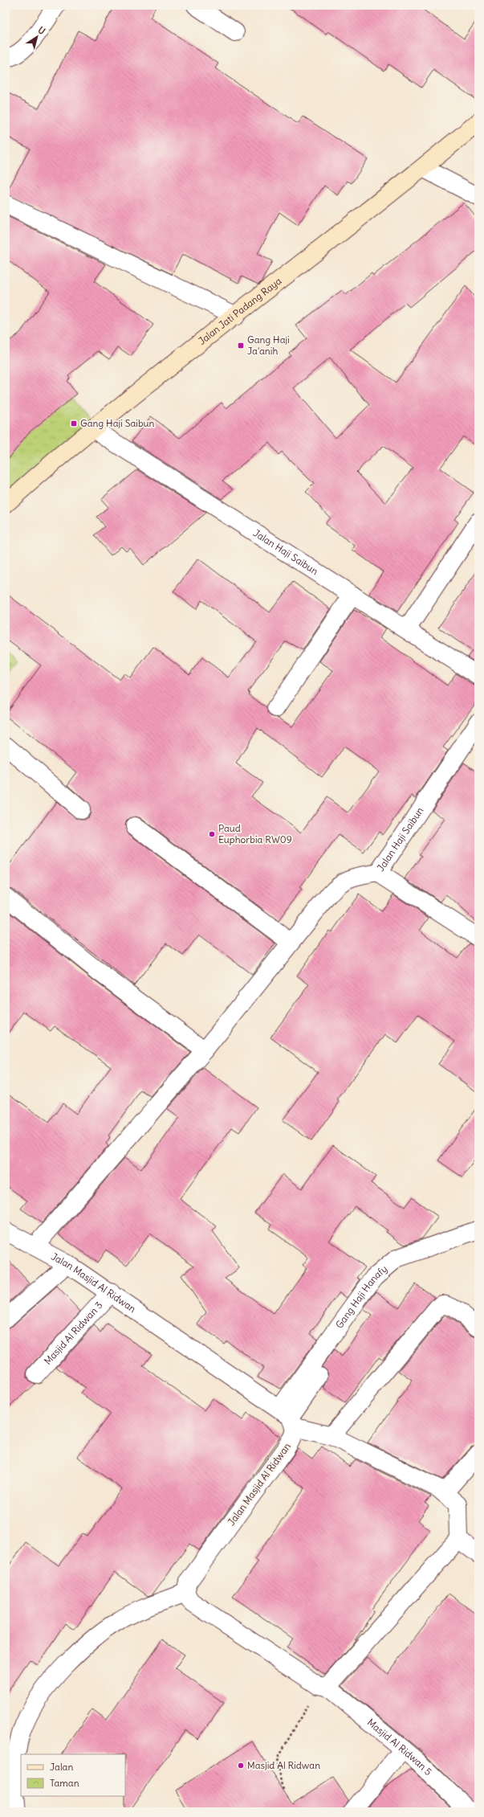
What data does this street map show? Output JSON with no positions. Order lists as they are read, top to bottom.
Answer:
{
  "streets": {
    "street": [
      "Jalan Jati Padang Raya",
      "Jalan Haji Saibun",
      "Jalan Masjid Al Ridwan",
      "Gang Haji Hanafy",
      "Masjid Al Ridwan 3",
      "Masjid Al Ridwan 5"
    ]
  },
  "crossings": [
    ["Jalan Jati Padang Raya", "Jalan Haji Saibun"],
    ["Jalan Masjid Al Ridwan", "Gang Haji Hanafy"],
    ["Jalan Masjid Al Ridwan", "Masjid Al Ridwan 3"]
  ],
  "places": {
    "transit": ["Gang Haji Ja'anih", "Gang Haji Saibun"],
    "other": ["Paud Euphorbia RW09", "Masjid Al Ridwan"]
  },
  "legend": ["Jalan", "Taman"],
  "north": "top right"
}
